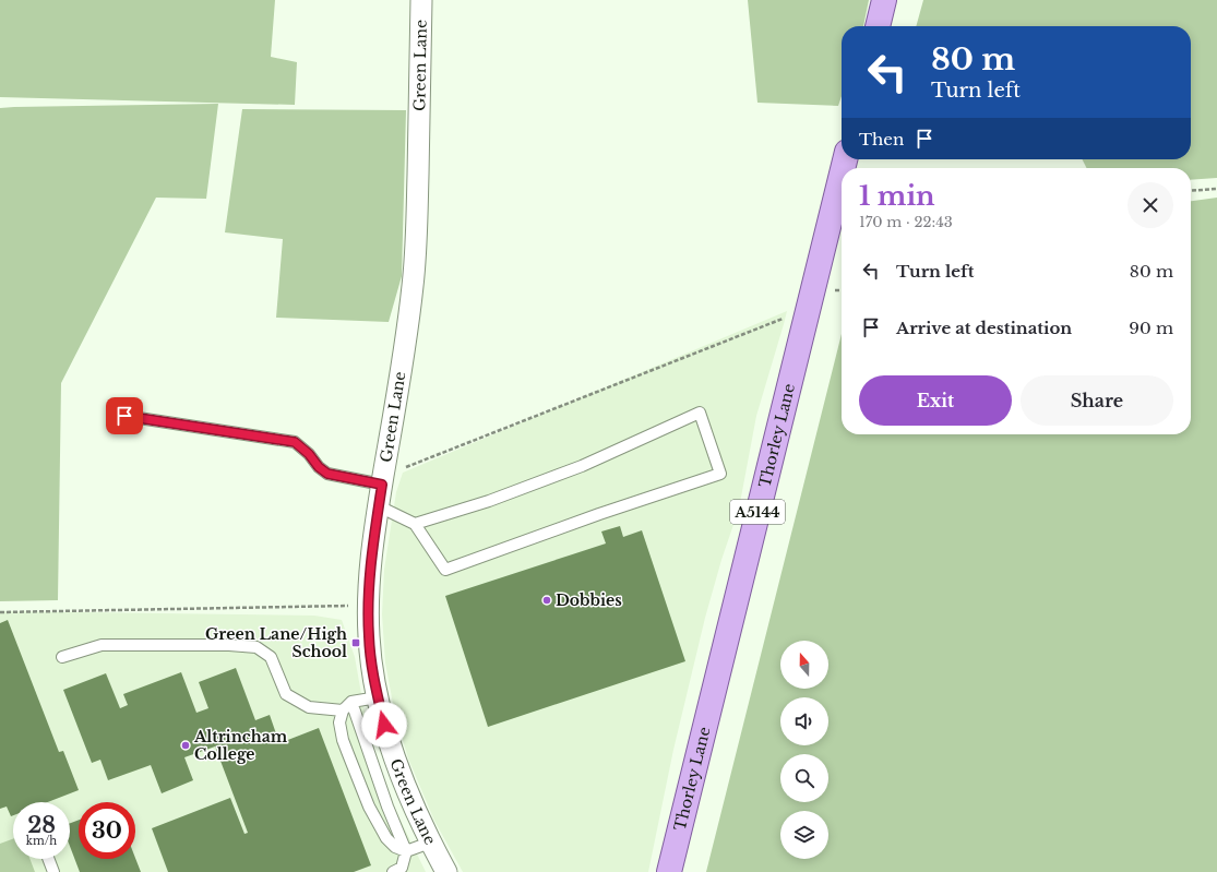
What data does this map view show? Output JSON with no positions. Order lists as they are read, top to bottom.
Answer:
{
  "streets": {
    "main road": ["Thorley Lane", "A5144"],
    "street": ["Green Lane"]
  },
  "places": {
    "other": ["Dobbies", "Altrincham College"],
    "transit": ["Green Lane/High School"]
  },
  "north": "top",
  "page": {
    "turn": ["80 m", "Turn left"],
    "then": "Then",
    "heading": ["1 min", "170 m · 22:43"],
    "list": [
      {
        "name": "Turn left",
        "value": "80 m"
      },
      {
        "name": "Arrive at destination",
        "value": "90 m"
      }
    ],
    "buttons": ["Exit", "Share"],
    "speed": "28 km/h",
    "limit": "30"
  }
}
